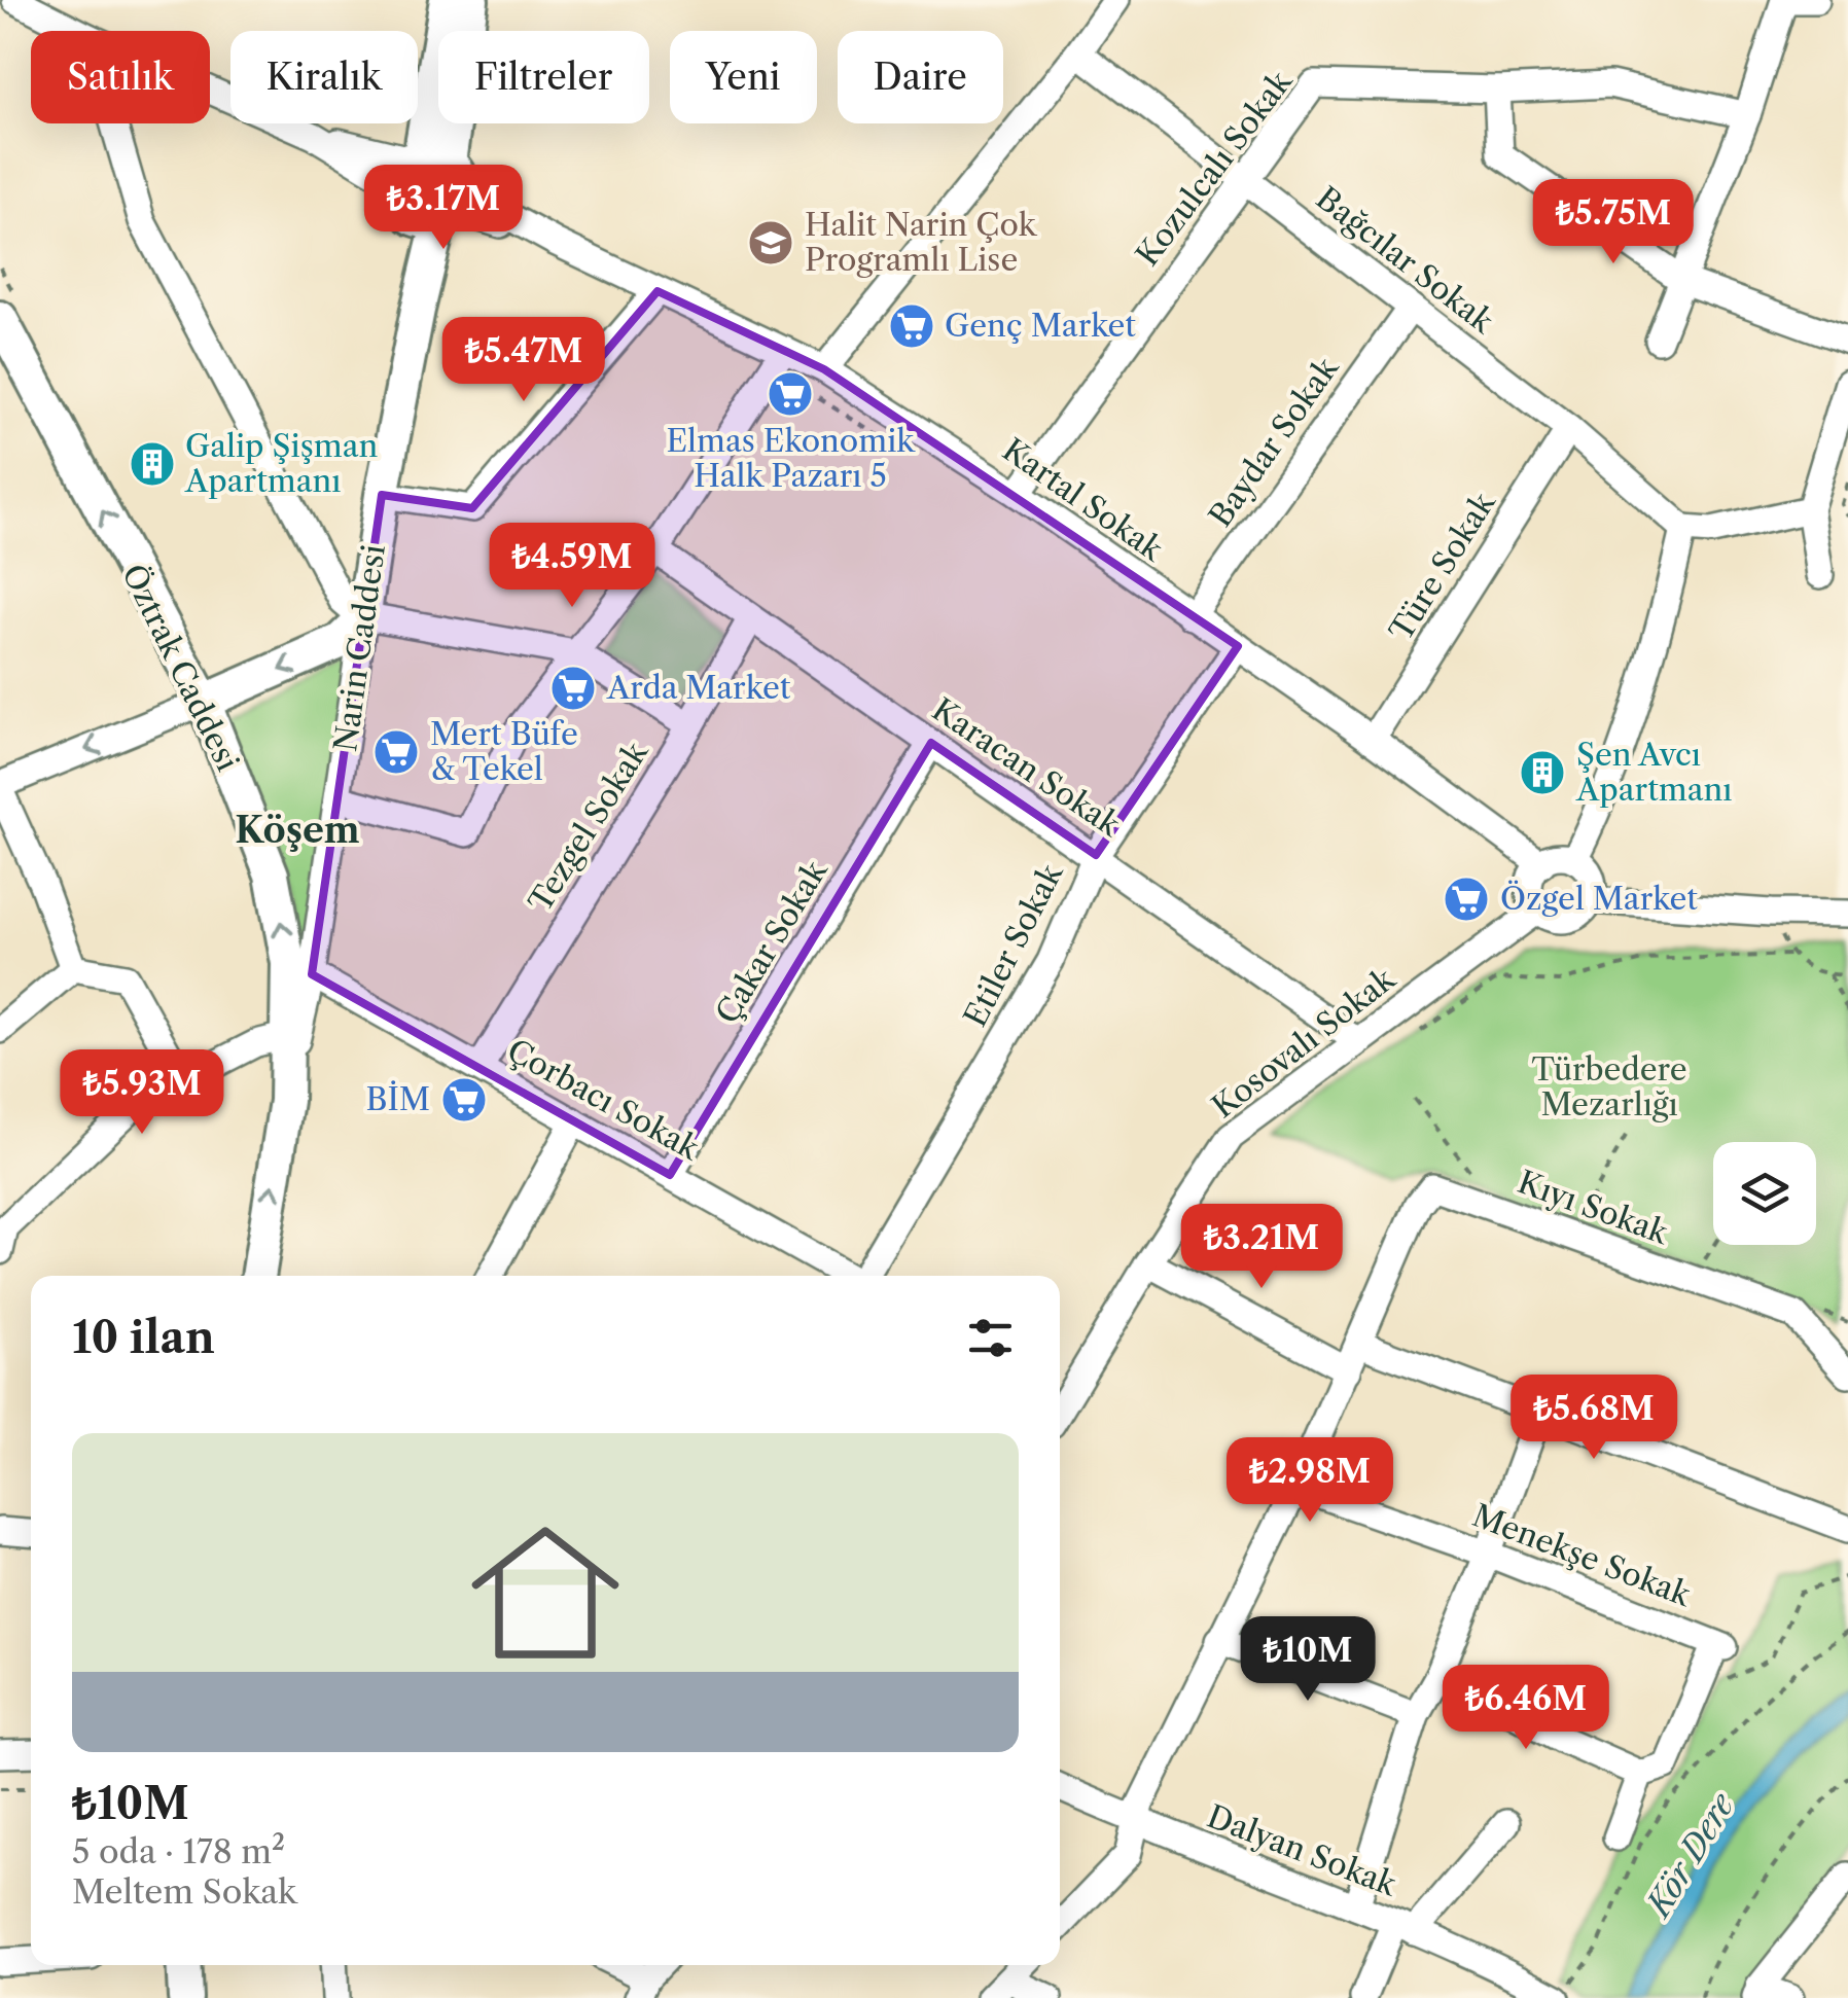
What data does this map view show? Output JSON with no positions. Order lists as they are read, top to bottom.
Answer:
{
  "streets": {
    "main road": ["Narin Caddesi", "Öztrak Caddesi"],
    "street": [
      "Kozulcalı Sokak",
      "Bağcılar Sokak",
      "Baydar Sokak",
      "Kartal Sokak",
      "Türe Sokak",
      "Karacan Sokak",
      "Tezgel Sokak",
      "Çakar Sokak",
      "Etiler Sokak",
      "Kosovalı Sokak",
      "Çorbacı Sokak",
      "Kıyı Sokak",
      "Menekşe Sokak",
      "Dalyan Sokak"
    ]
  },
  "crossings": [
    ["Kozulcalı Sokak", "Bağcılar Sokak"],
    ["Kozulcalı Sokak", "Kartal Sokak"],
    ["Bağcılar Sokak", "Baydar Sokak"],
    ["Bağcılar Sokak", "Türe Sokak"],
    ["Baydar Sokak", "Kartal Sokak"],
    ["Kartal Sokak", "Türe Sokak"],
    ["Kartal Sokak", "Narin Caddesi"],
    ["Kartal Sokak", "Etiler Sokak"],
    ["Kartal Sokak", "Kosovalı Sokak"],
    ["Narin Caddesi", "Öztrak Caddesi"],
    ["Öztrak Caddesi", "Çorbacı Sokak"],
    ["Karacan Sokak", "Tezgel Sokak"],
    ["Karacan Sokak", "Çakar Sokak"],
    ["Karacan Sokak", "Etiler Sokak"],
    ["Karacan Sokak", "Kosovalı Sokak"],
    ["Tezgel Sokak", "Çorbacı Sokak"],
    ["Çakar Sokak", "Çorbacı Sokak"]
  ],
  "one_way": ["Öztrak Caddesi"],
  "districts": ["Köşem"],
  "water": ["Kör Dere"],
  "parks": ["Türbedere Mezarlığı"],
  "places": {
    "school or university": ["Halit Narin Çok Programlı Lise"],
    "supermarket": [
      "Genç Market",
      "Elmas Ekonomik Halk Pazarı 5",
      "Arda Market",
      "Mert Büfe & Tekel",
      "Özgel Market",
      "BİM"
    ],
    "building": ["Galip Şişman Apartmanı", "Şen Avcı Apartmanı"]
  },
  "page": {
    "chip": [
      "Satılık",
      "Kiralık",
      "Filtreler",
      "Yeni",
      "Daire"
    ],
    "price": [
      "₺3.17M",
      "₺5.75M",
      "₺5.47M",
      "₺4.59M",
      "₺5.93M",
      "₺3.21M",
      "₺5.68M",
      "₺2.98M",
      "₺10M",
      "₺6.46M"
    ],
    "heading": "10 ilan",
    "list": [
      {
        "name": "₺10M",
        "note": "5 oda · 178 m² · Meltem Sokak"
      }
    ]
  }
}
